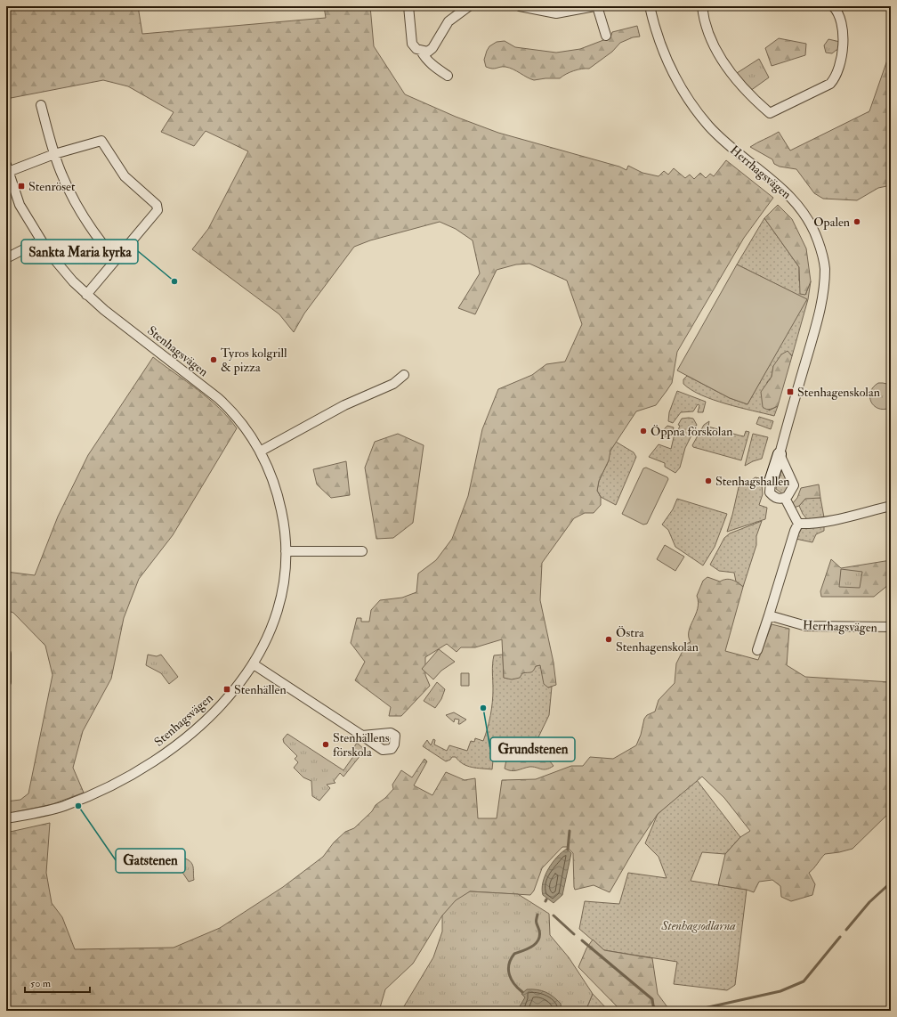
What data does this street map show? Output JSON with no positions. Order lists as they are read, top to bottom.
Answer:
{
  "streets": {
    "street": ["Herrhagsvägen", "Stenhagsvägen"]
  },
  "parks": ["Stenhagsodlarna"],
  "places": {
    "transit": ["Stenröset", "Stenhagenskolan", "Stenhällen"],
    "other": [
      "Opalen",
      "Sankta Maria kyrka",
      "Tyros kolgrill & pizza",
      "Öppna förskolan",
      "Stenhagshallen",
      "Östra Stenhagenskolan",
      "Grundstenen",
      "Stenhällens förskola",
      "Gatstenen"
    ]
  },
  "scale_bar": "50 m"
}
